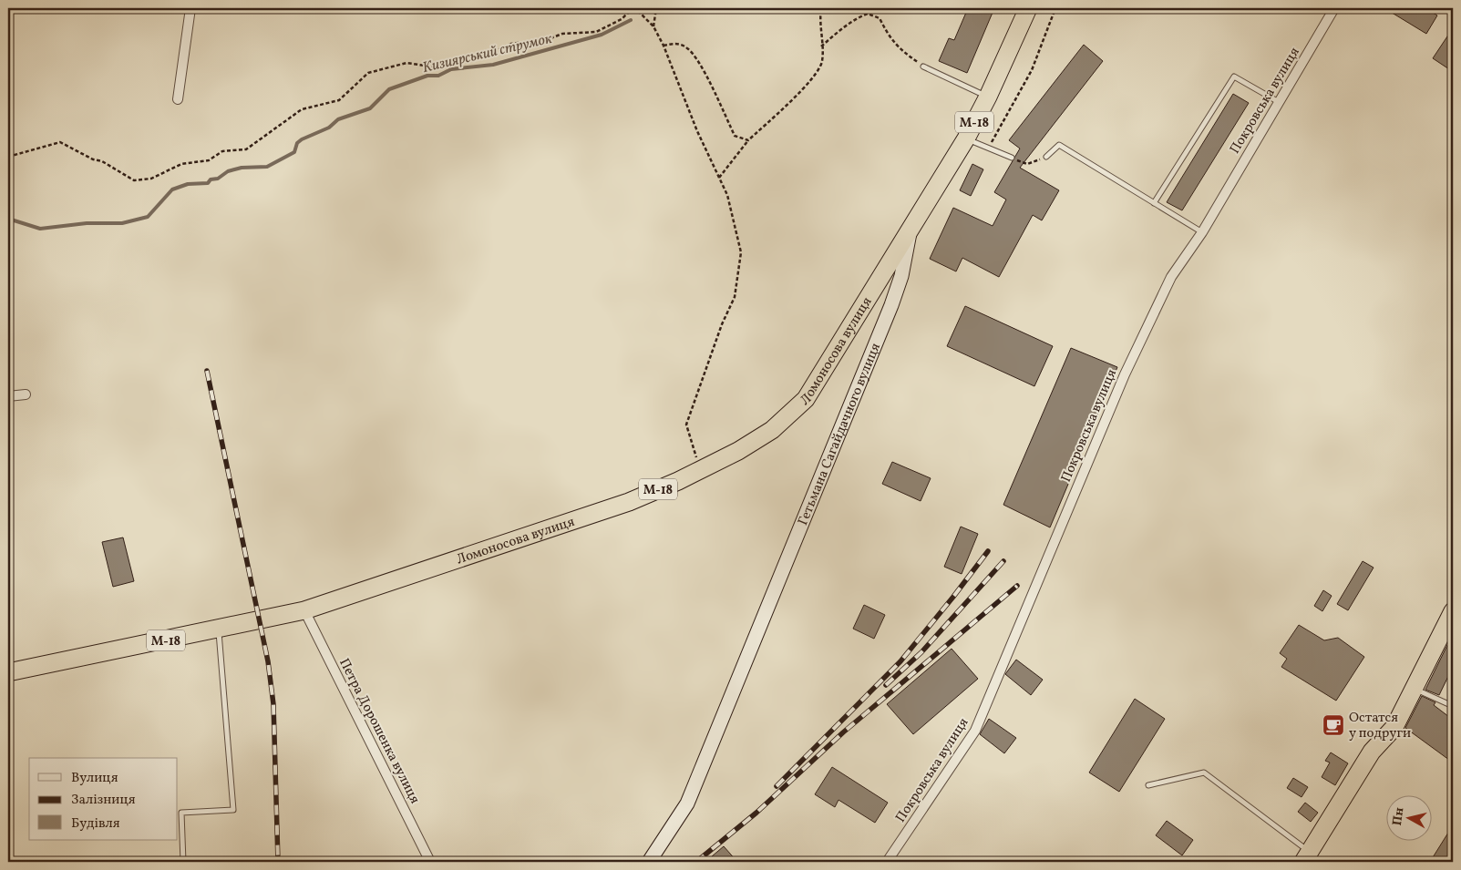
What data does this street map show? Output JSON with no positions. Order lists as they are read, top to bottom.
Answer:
{
  "streets": {
    "highway": ["М-18", "Ломоносова вулиця", "Гетьмана Сагайдачного вулиця"],
    "street": ["Покровська вулиця", "Петра Дорошенка вулиця"]
  },
  "crossings": [
    ["Ломоносова вулиця", "Гетьмана Сагайдачного вулиця"],
    ["Ломоносова вулиця", "Петра Дорошенка вулиця"]
  ],
  "water": ["Кизиярський струмок"],
  "places": {
    "cafe": ["Остатся у подруги"]
  },
  "legend": ["Вулиця", "Залізниця", "Будівля"],
  "north": "left"
}
